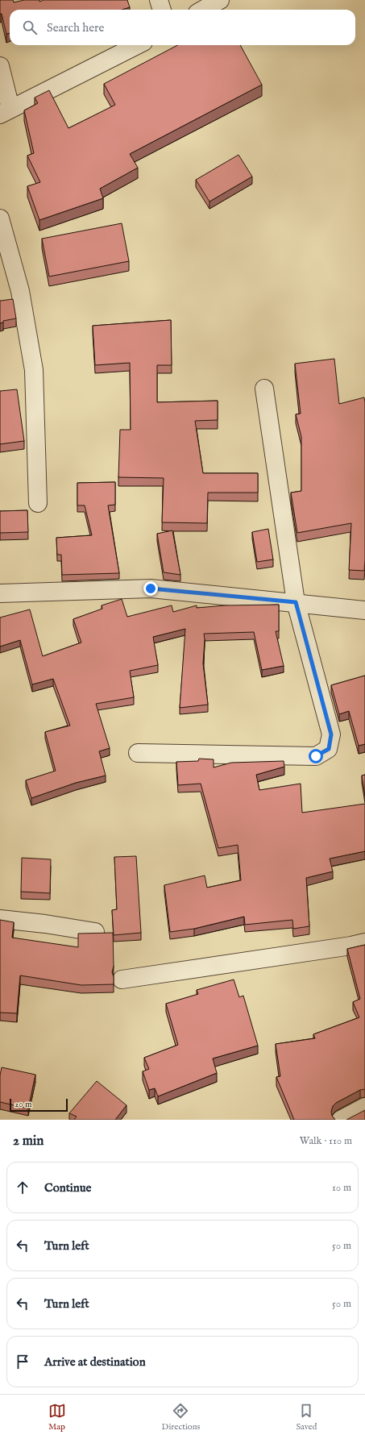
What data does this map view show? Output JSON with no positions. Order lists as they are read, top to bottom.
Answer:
{
  "scale_bar": "20 m",
  "page": {
    "search": "Search here",
    "scale": "20 m",
    "heading": ["2 min", "Walk · 110 m"],
    "list": [
      ["Continue", "10 m"],
      ["Turn left", "50 m"],
      ["Turn left", "50 m"],
      "Arrive at destination"
    ],
    "nav": ["Map", "Directions", "Saved"]
  }
}
